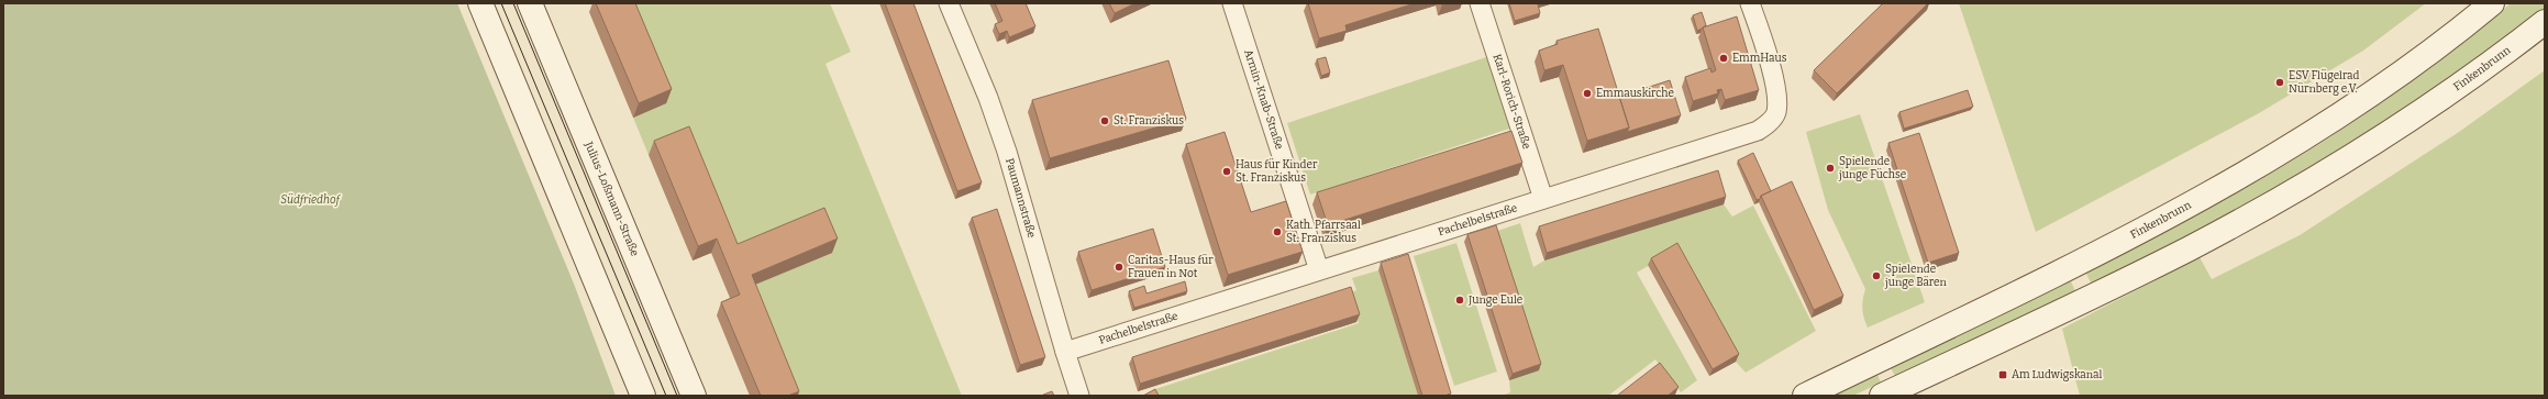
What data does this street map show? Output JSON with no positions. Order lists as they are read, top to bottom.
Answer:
{
  "streets": {
    "main road": ["Finkenbrunn", "Julius-Loßmann-Straße"],
    "street": [
      "Armin-Knab-Straße",
      "Karl-Rorich-Straße",
      "Paumannstraße",
      "Pachelbelstraße"
    ]
  },
  "crossings": [
    ["Armin-Knab-Straße", "Pachelbelstraße"],
    ["Karl-Rorich-Straße", "Pachelbelstraße"],
    ["Paumannstraße", "Pachelbelstraße"]
  ],
  "parks": ["Südfriedhof"],
  "places": {
    "other": [
      "EmmHaus",
      "ESV Flügelrad Nürnberg e.V.",
      "Emmauskirche",
      "St. Franziskus",
      "Spielende junge Füchse",
      "Haus für Kinder St. Franziskus",
      "Kath. Pfarrsaal St. Franziskus",
      "Caritas-Haus für Frauen in Not",
      "Spielende junge Bären",
      "Junge Eule"
    ],
    "transit": ["Am Ludwigskanal"]
  }
}
